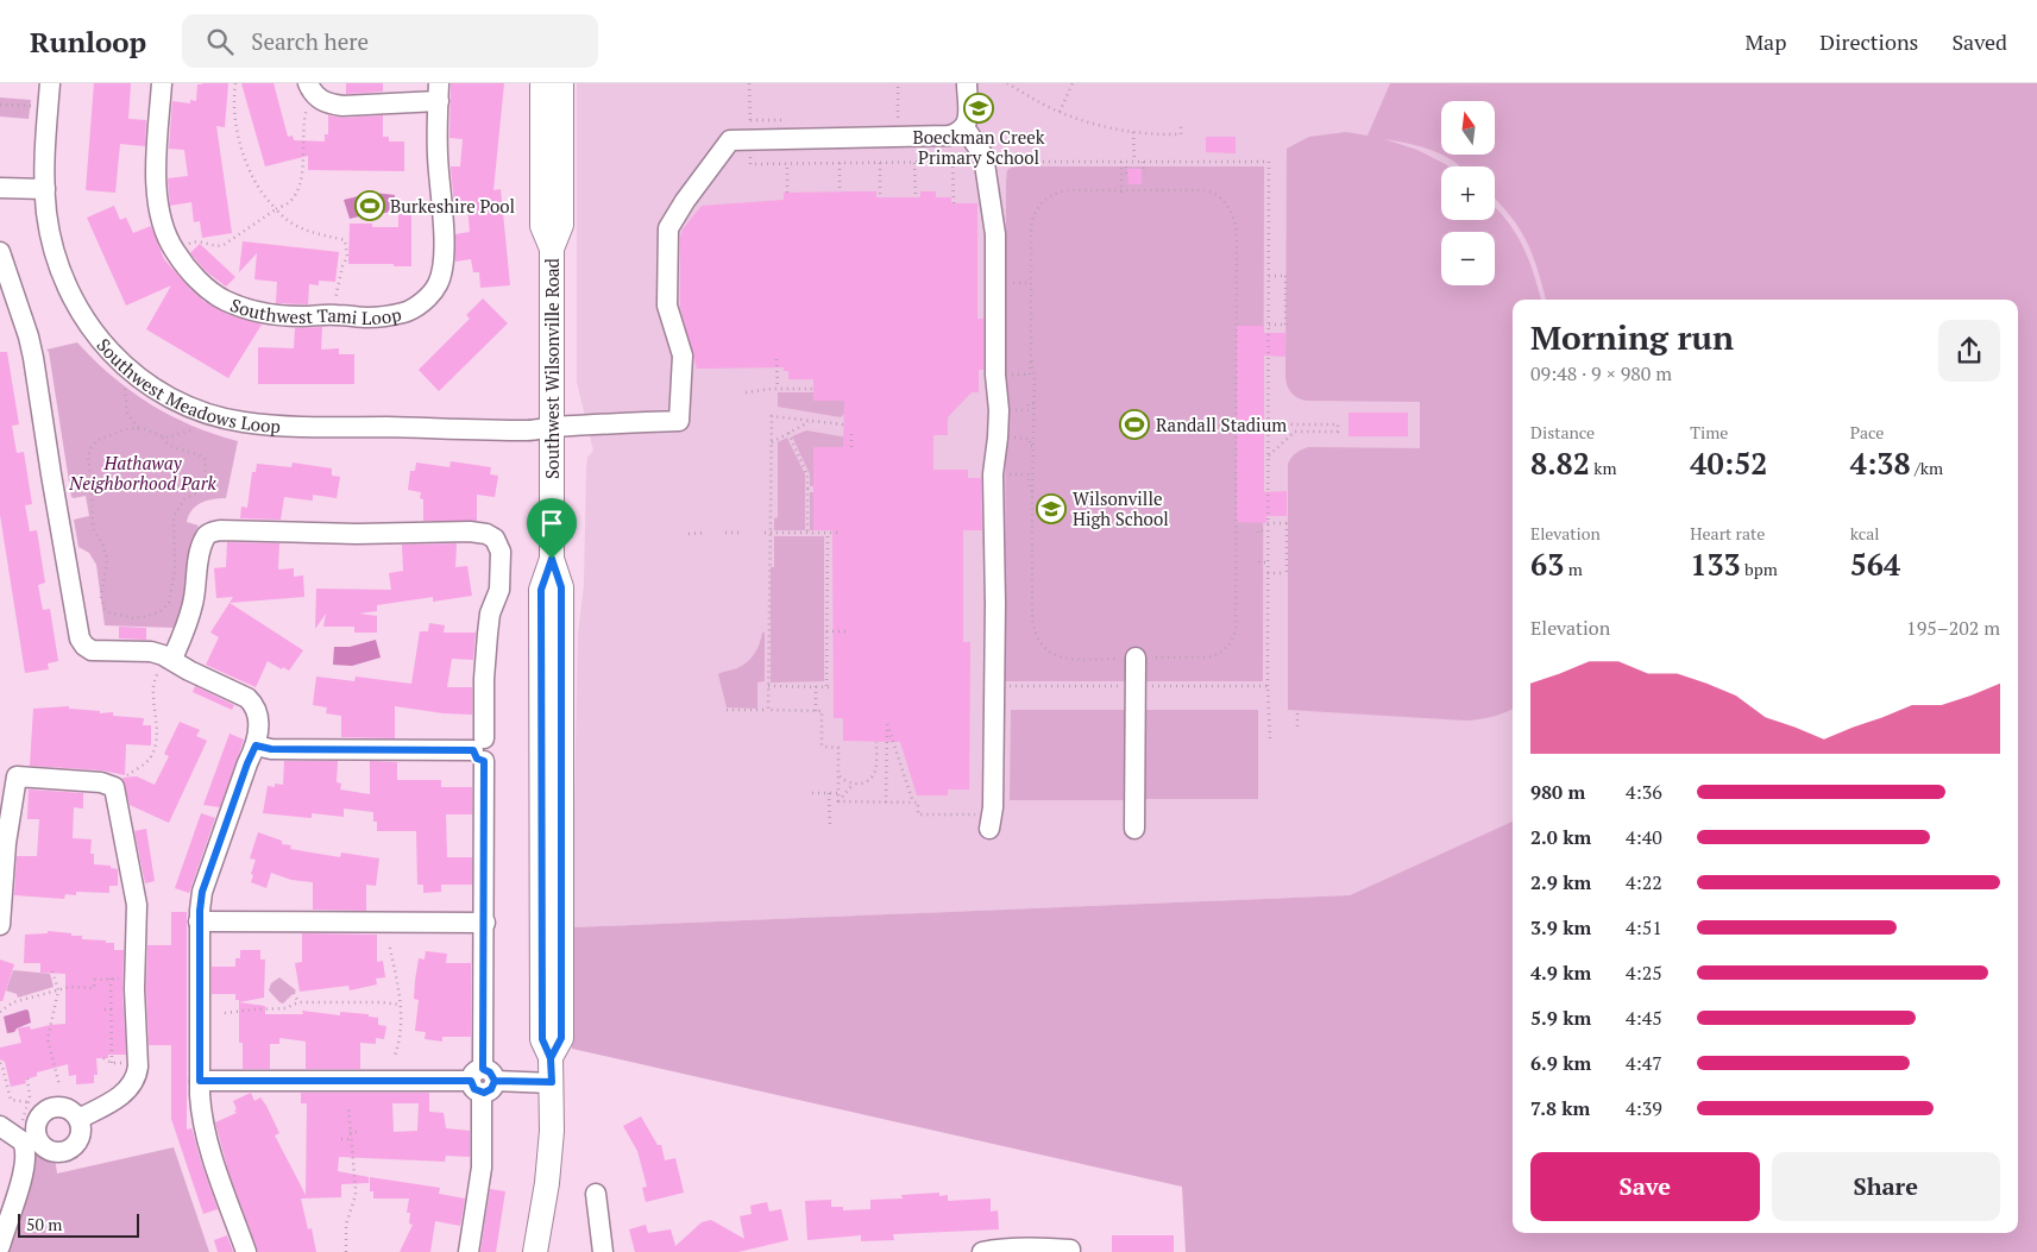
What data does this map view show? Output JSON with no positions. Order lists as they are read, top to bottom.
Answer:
{
  "streets": {
    "main road": ["Southwest Wilsonville Road"],
    "street": ["Southwest Tami Loop", "Southwest Meadows Loop"]
  },
  "crossings": [
    ["Southwest Wilsonville Road", "Southwest Meadows Loop"]
  ],
  "parks": ["Hathaway Neighborhood Park"],
  "places": {
    "school or university": ["Boeckman Creek Primary School", "Wilsonville High School"],
    "sports": ["Burkeshire Pool", "Randall Stadium"]
  },
  "scale_bar": "50 m",
  "north": "top",
  "page": {
    "header": "Runloop",
    "search": "Search here",
    "nav": ["Map", "Directions", "Saved"],
    "map_buttons": ["+", "−"],
    "heading": ["Morning run", "09:48 · 9 × 980 m"],
    "stats": [
      ["Distance", "8.82 km"],
      ["Time", "40:52"],
      ["Pace", "4:38 /km"],
      ["Elevation", "63 m"],
      ["Heart rate", "133 bpm"],
      ["kcal", "564"]
    ],
    "chart": ["Elevation", "195–202 m"],
    "list": [
      {
        "name": "980 m",
        "note": "4:36"
      },
      {
        "name": "2.0 km",
        "note": "4:40"
      },
      {
        "name": "2.9 km",
        "note": "4:22"
      },
      {
        "name": "3.9 km",
        "note": "4:51"
      },
      {
        "name": "4.9 km",
        "note": "4:25"
      },
      {
        "name": "5.9 km",
        "note": "4:45"
      },
      {
        "name": "6.9 km",
        "note": "4:47"
      },
      {
        "name": "7.8 km",
        "note": "4:39"
      }
    ],
    "buttons": ["Save", "Share"],
    "scale": "50 m"
  }
}
